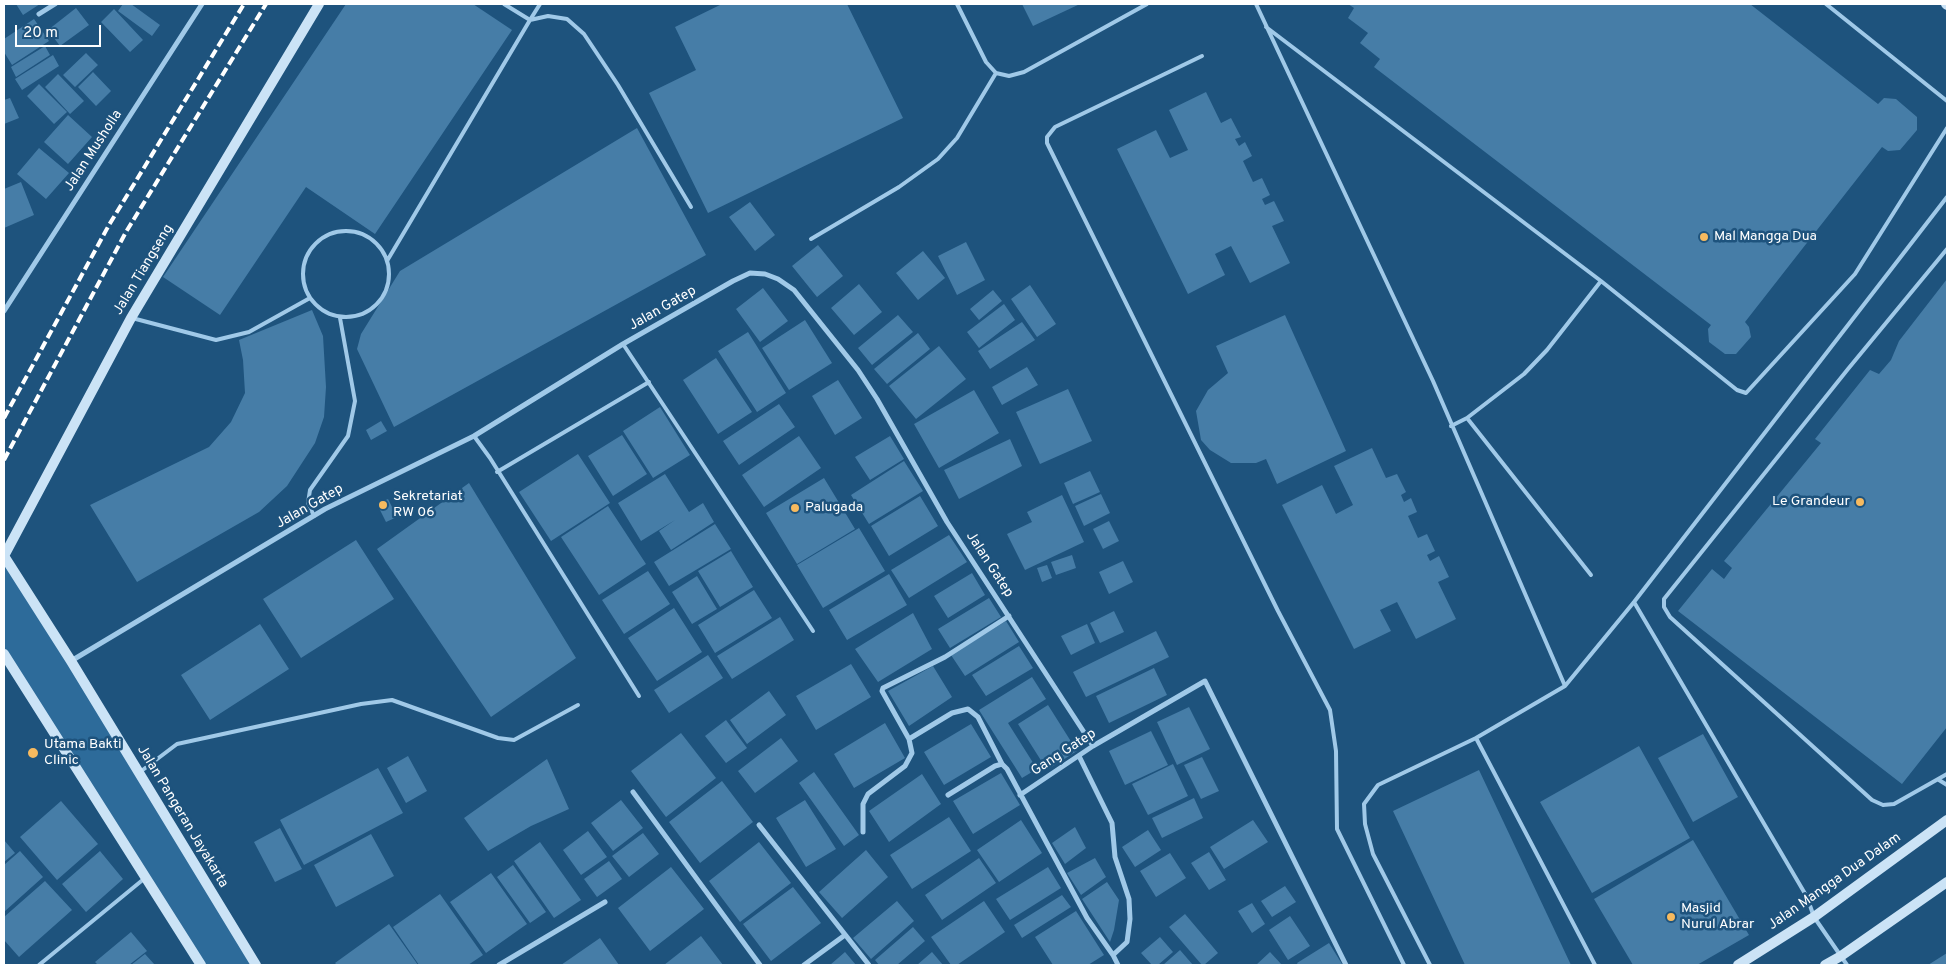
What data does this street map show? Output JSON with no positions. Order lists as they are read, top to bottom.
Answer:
{
  "streets": {
    "street": [
      "Jalan Musholla",
      "Jalan Tiangseng",
      "Jalan Gatep",
      "Gang Gatep",
      "Jalan Pangeran Jayakarta",
      "Jalan Mangga Dua Dalam"
    ]
  },
  "crossings": [
    ["Jalan Tiangseng", "Jalan Pangeran Jayakarta"],
    ["Jalan Gatep", "Gang Gatep"],
    ["Jalan Gatep", "Jalan Pangeran Jayakarta"]
  ],
  "places": [
    "Mal Mangga Dua",
    "Le Grandeur",
    "Sekretariat RW 06",
    "Palugada",
    "Utama Bakti Clinic",
    "Masjid Nurul Abrar"
  ],
  "scale_bar": "20 m"
}
